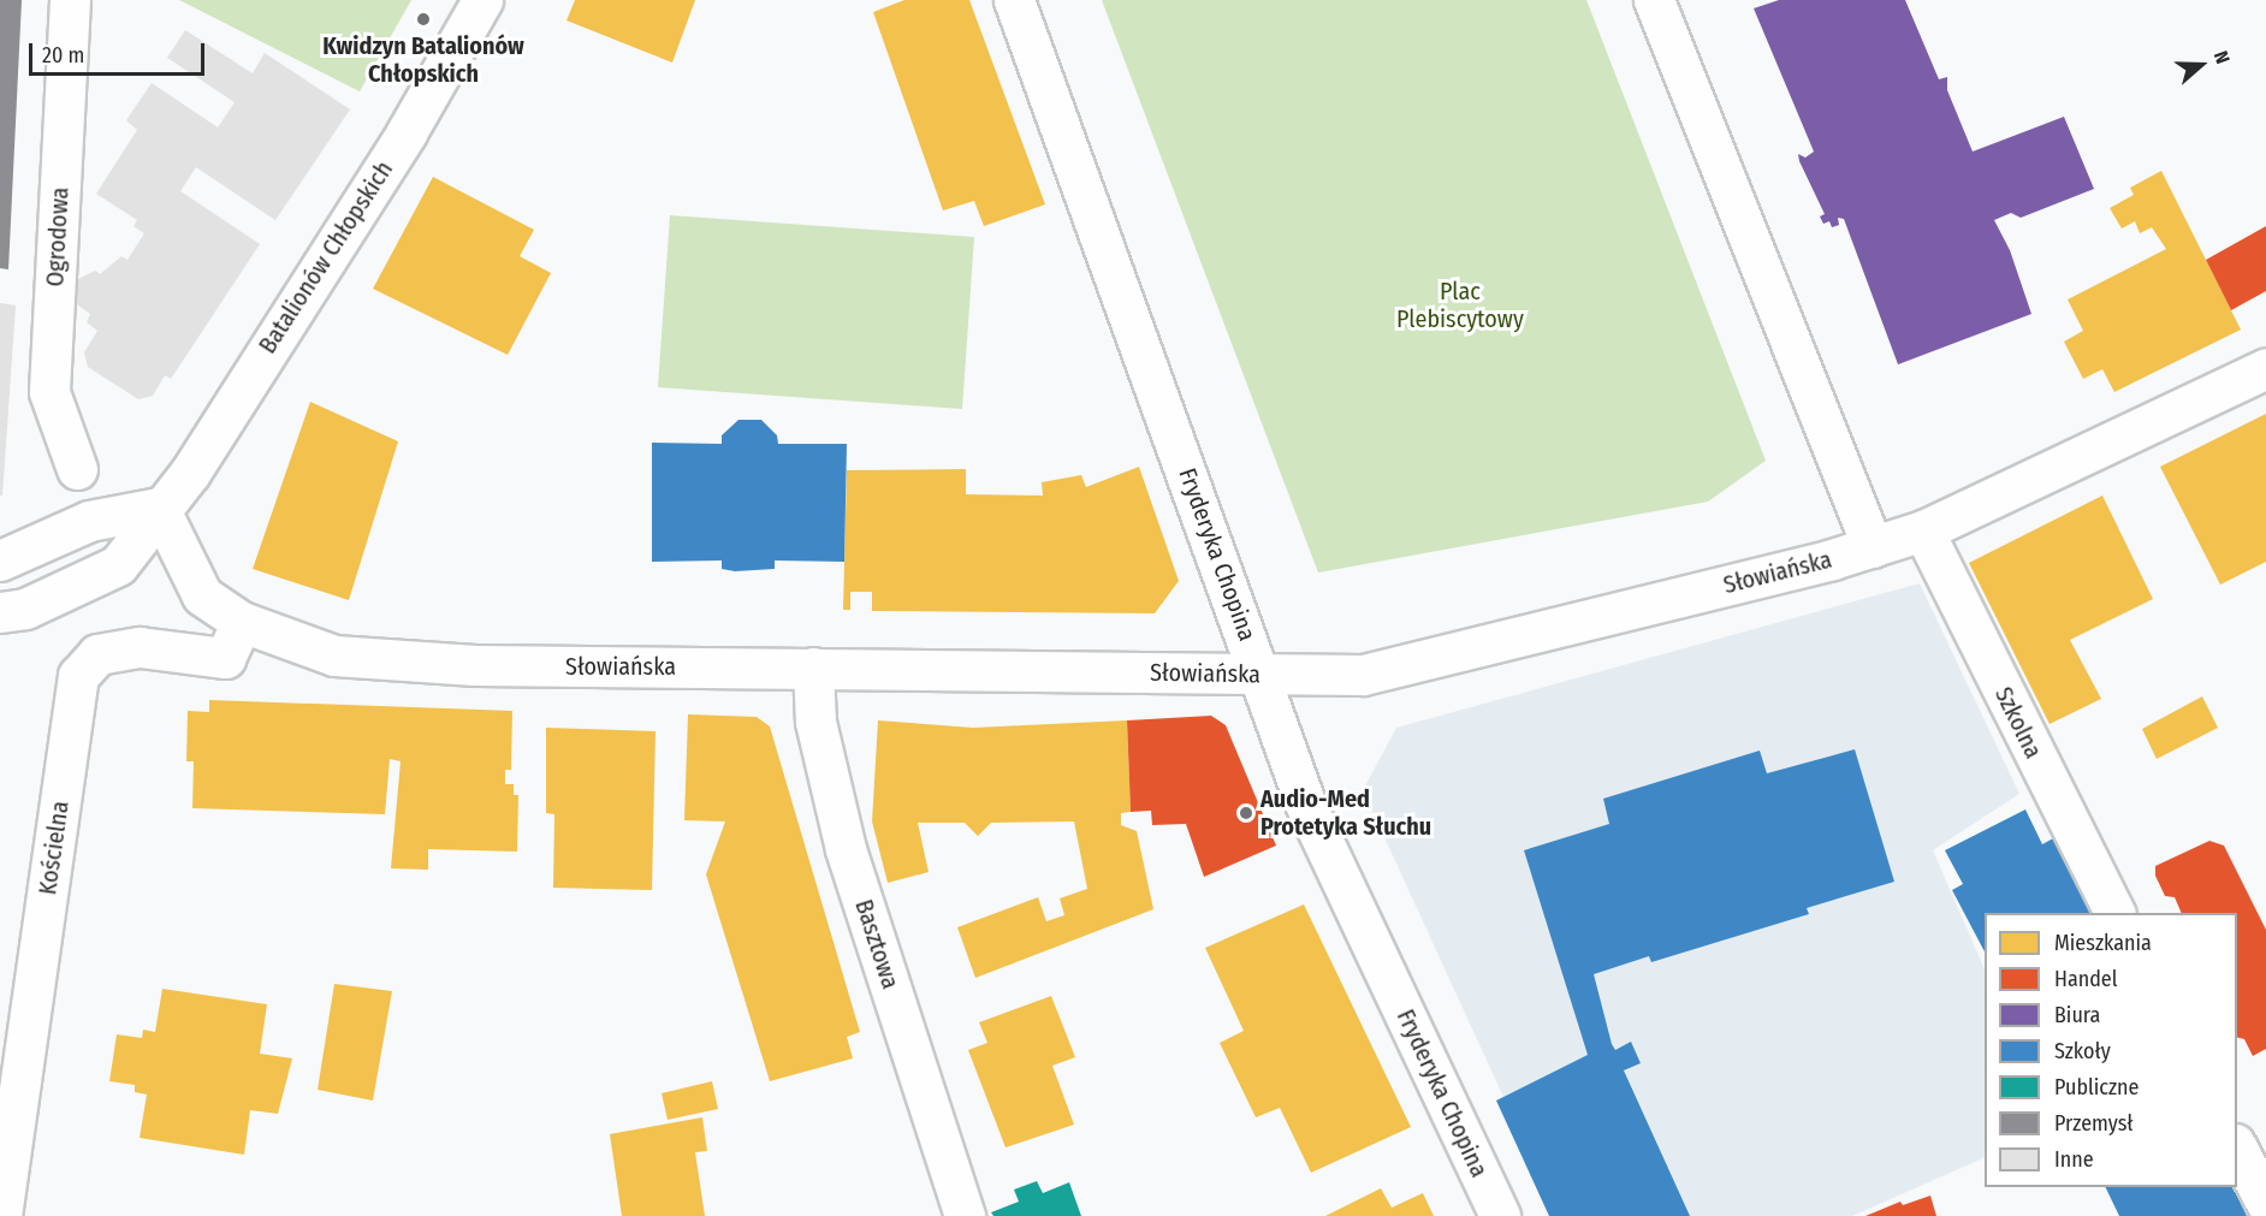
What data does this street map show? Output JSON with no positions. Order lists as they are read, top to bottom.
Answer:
{
  "streets": {
    "street": [
      "Ogrodowa",
      "Batalionów Chłopskich",
      "Fryderyka Chopina",
      "Słowiańska",
      "Szkolna",
      "Kościelna",
      "Basztowa"
    ]
  },
  "crossings": [
    ["Batalionów Chłopskich", "Słowiańska"],
    ["Fryderyka Chopina", "Słowiańska"],
    ["Słowiańska", "Szkolna"],
    ["Słowiańska", "Kościelna"],
    ["Słowiańska", "Basztowa"]
  ],
  "parks": ["Plac Plebiscytowy"],
  "places": ["Kwidzyn Batalionów Chłopskich", "Audio-Med Protetyka Słuchu"],
  "legend": [
    "Mieszkania",
    "Handel",
    "Biura",
    "Szkoły",
    "Publiczne",
    "Przemysł",
    "Inne"
  ],
  "scale_bar": "20 m",
  "north": "right"
}
